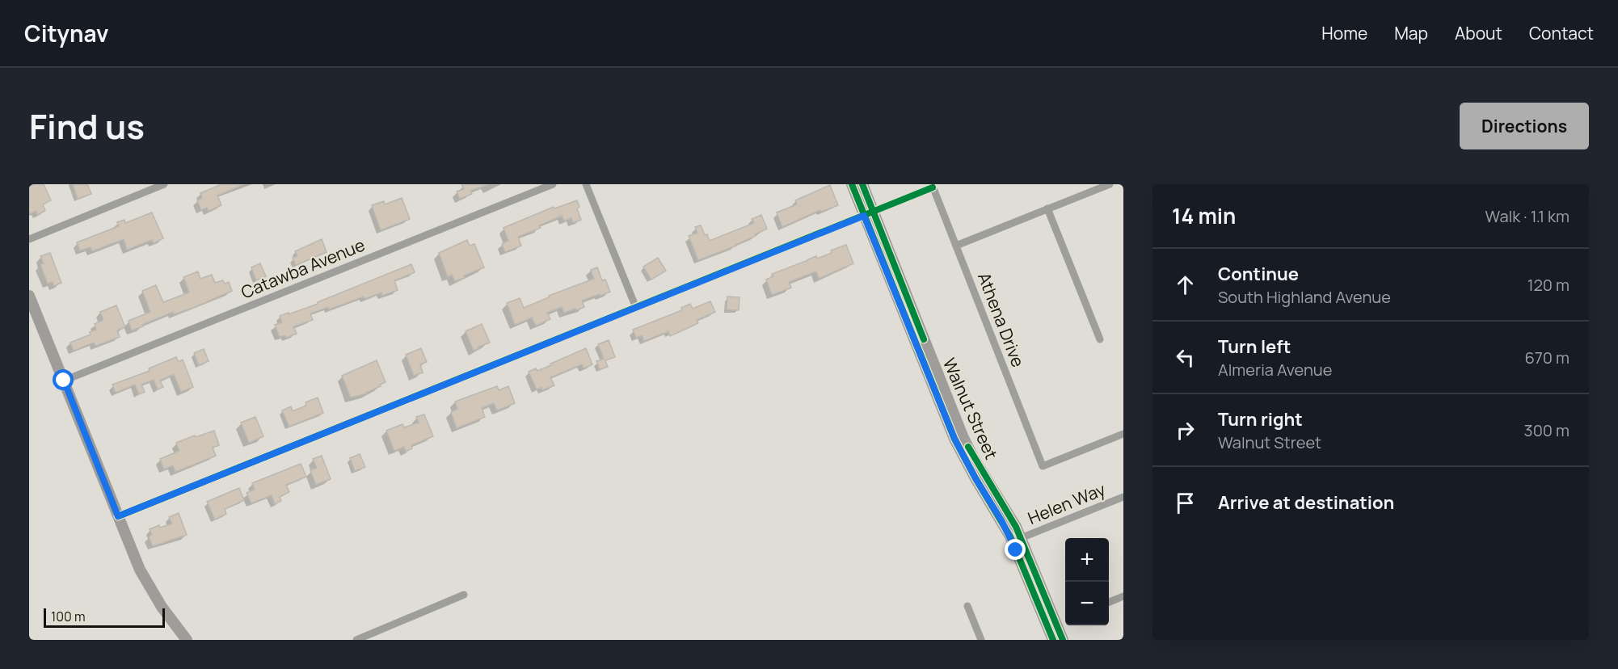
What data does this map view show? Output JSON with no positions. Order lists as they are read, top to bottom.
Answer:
{
  "streets": {
    "street": [
      "Catawba Avenue",
      "Athena Drive",
      "Walnut Street",
      "Helen Way"
    ]
  },
  "crossings": [
    ["Walnut Street", "Helen Way"]
  ],
  "scale_bar": "100 m",
  "page": {
    "header": "Citynav",
    "nav": [
      "Home",
      "Map",
      "About",
      "Contact"
    ],
    "title": "Find us",
    "buttons": "Directions",
    "heading": ["14 min", "Walk · 1.1 km"],
    "list": [
      ["Continue", "South Highland Avenue", "120 m"],
      ["Turn left", "Almeria Avenue", "670 m"],
      ["Turn right", "Walnut Street", "300 m"],
      "Arrive at destination"
    ],
    "map_buttons": ["+", "−"],
    "scale": "100 m"
  }
}
